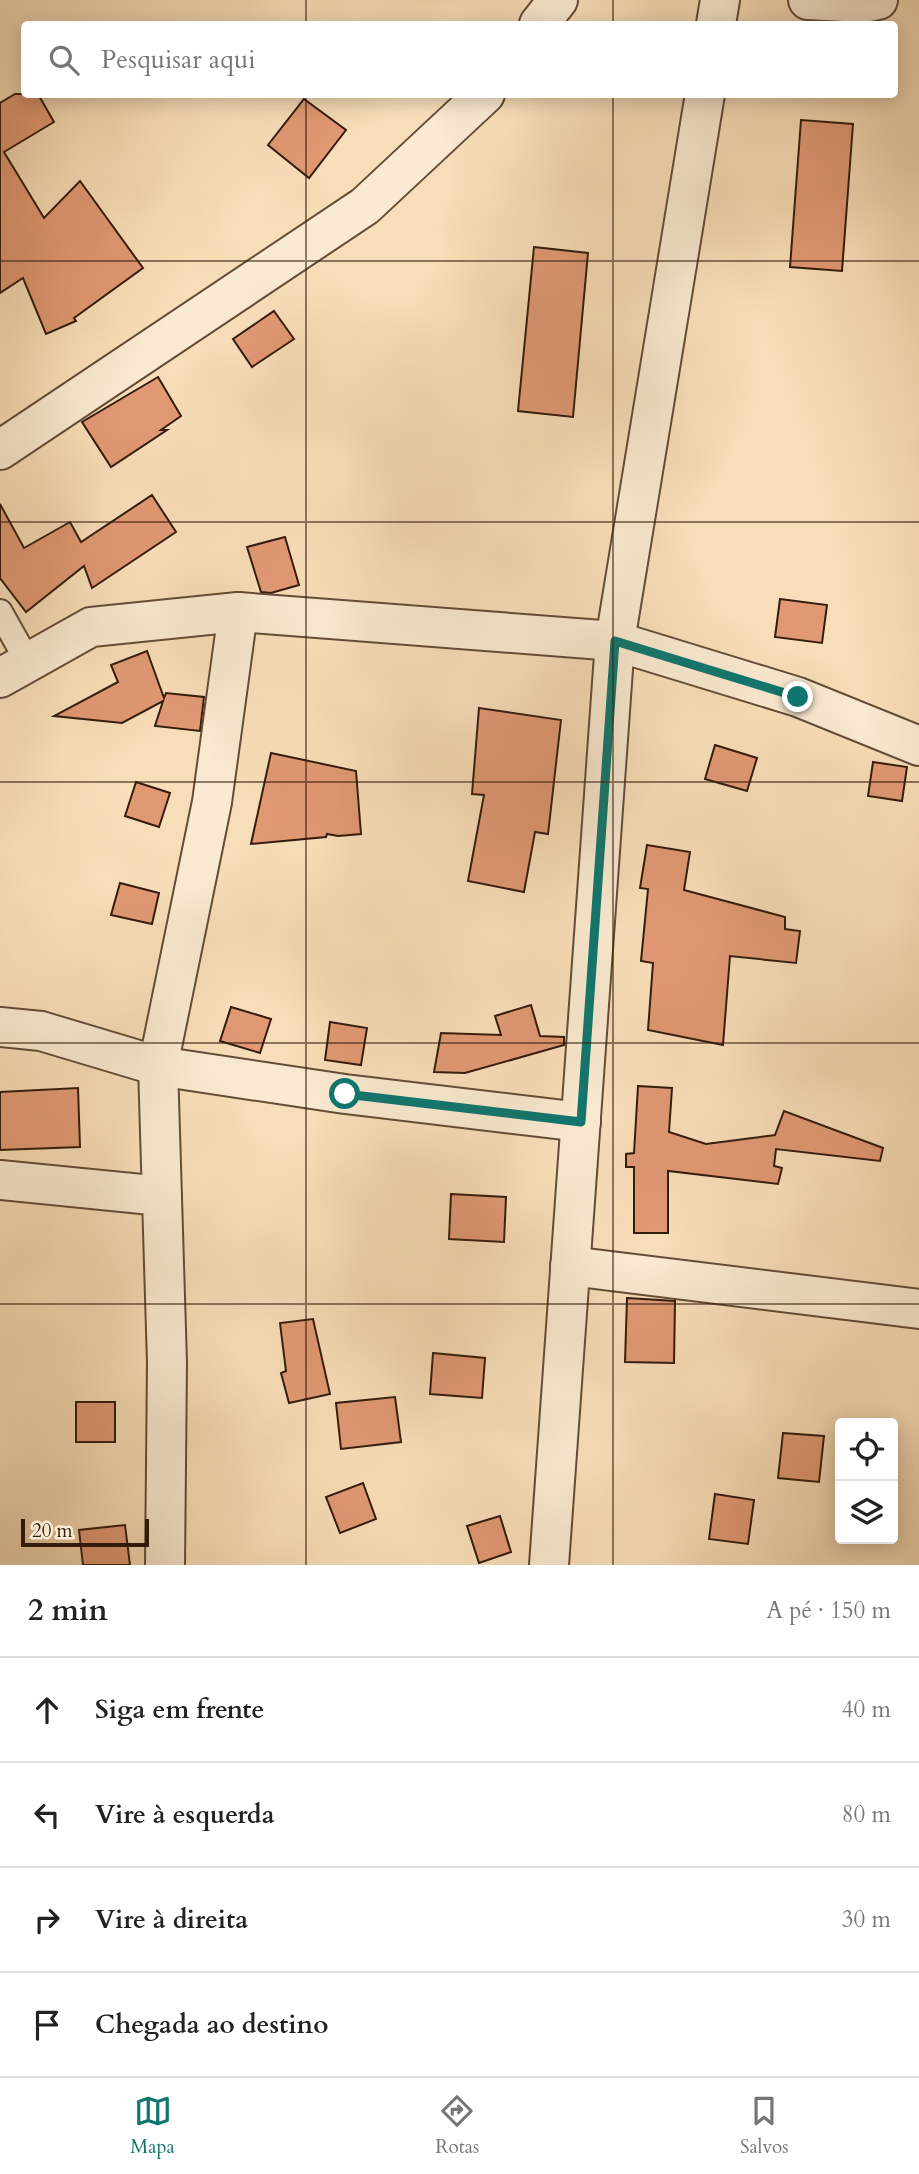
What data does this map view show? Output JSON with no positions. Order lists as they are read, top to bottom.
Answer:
{
  "scale_bar": "20 m",
  "page": {
    "search": "Pesquisar aqui",
    "scale": "20 m",
    "heading": ["2 min", "A pé · 150 m"],
    "list": [
      ["Siga em frente", "40 m"],
      ["Vire à esquerda", "80 m"],
      ["Vire à direita", "30 m"],
      "Chegada ao destino"
    ],
    "nav": ["Mapa", "Rotas", "Salvos"]
  }
}
